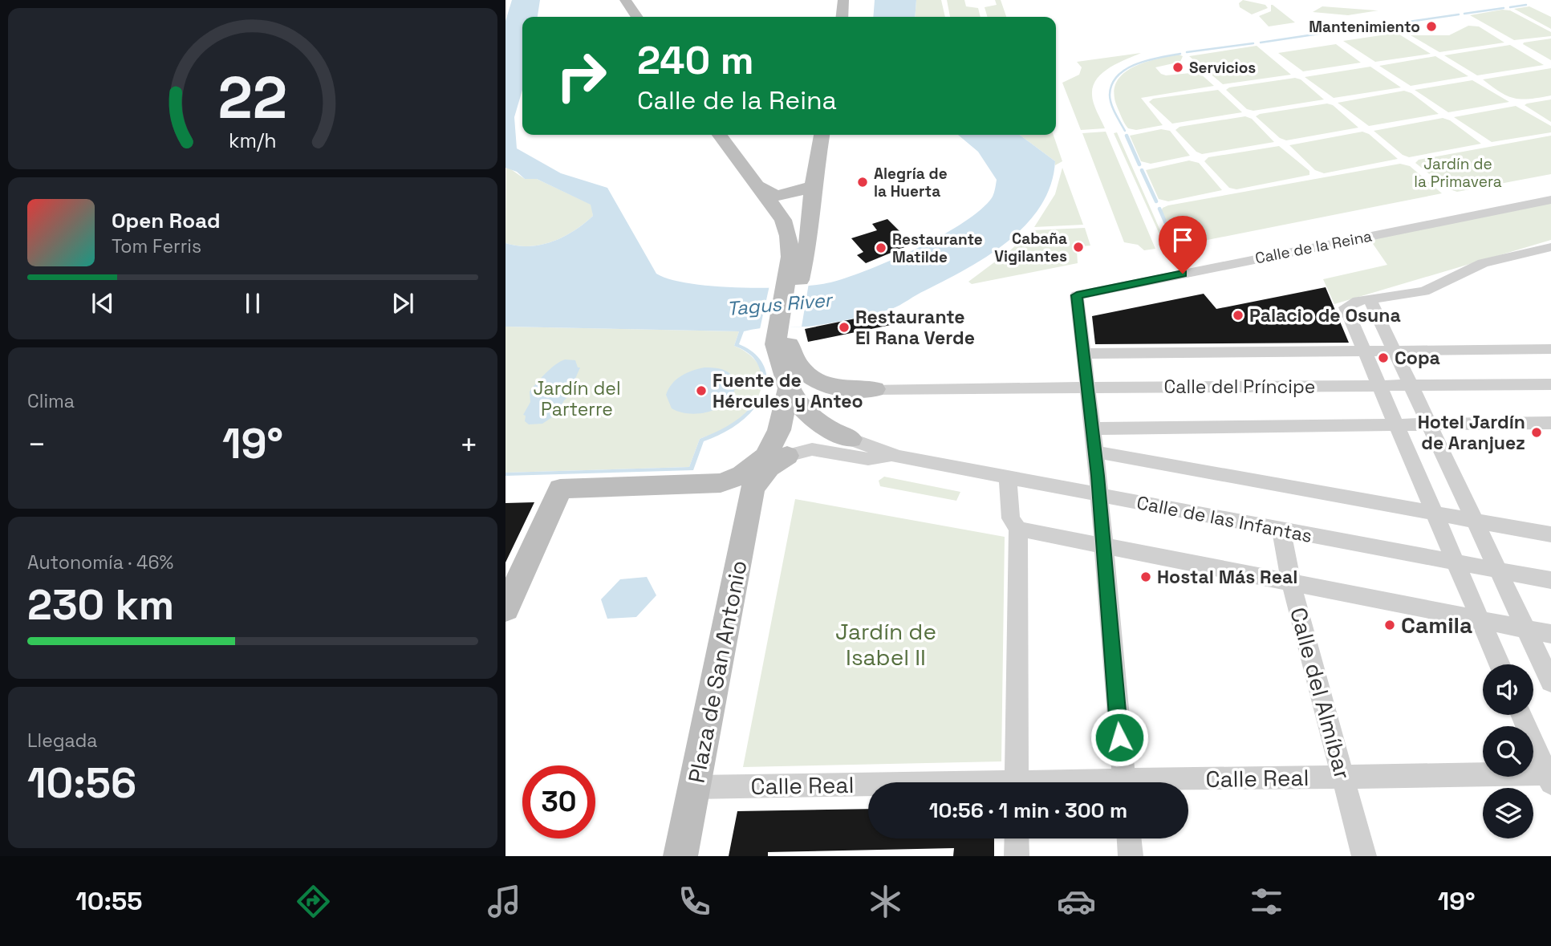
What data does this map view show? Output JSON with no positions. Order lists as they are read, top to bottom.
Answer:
{
  "streets": {
    "main road": ["Plaza de San Antonio"],
    "street": [
      "Calle de la Reina",
      "Calle del Príncipe",
      "Calle de las Infantas",
      "Calle del Almíbar",
      "Calle Real"
    ]
  },
  "crossings": [
    ["Calle de la Reina", "Calle del Príncipe"],
    ["Calle de las Infantas", "Calle del Almíbar"],
    ["Plaza de San Antonio", "Calle Real"],
    ["Calle del Almíbar", "Calle Real"]
  ],
  "water": ["Tagus River"],
  "parks": ["Jardín de la Primavera", "Jardín del Parterre", "Jardín de Isabel II"],
  "places": [
    "Mantenimiento",
    "Servicios",
    "Alegría de la Huerta",
    "Cabaña Vigilantes",
    "Restaurante Matilde",
    "Palacio de Osuna",
    "Restaurante El Rana Verde",
    "Copa",
    "Fuente de Hércules y Anteo",
    "Hotel Jardín de Aranjuez",
    "Hostal Más Real",
    "Camila"
  ],
  "page": {
    "turn": ["240 m", "Calle de la Reina"],
    "song": ["Open Road", "Tom Ferris"],
    "tile": [
      "Clima",
      ["Autonomía · 46%", "230 km"],
      ["Llegada", "10:56"]
    ],
    "heat": ["−", "19°", "+"],
    "limit": "30",
    "trip": "10:56 · 1 min · 300 m",
    "tabs": ["10:55", "19°"],
    "gauge": ["22", "km/h"]
  }
}
